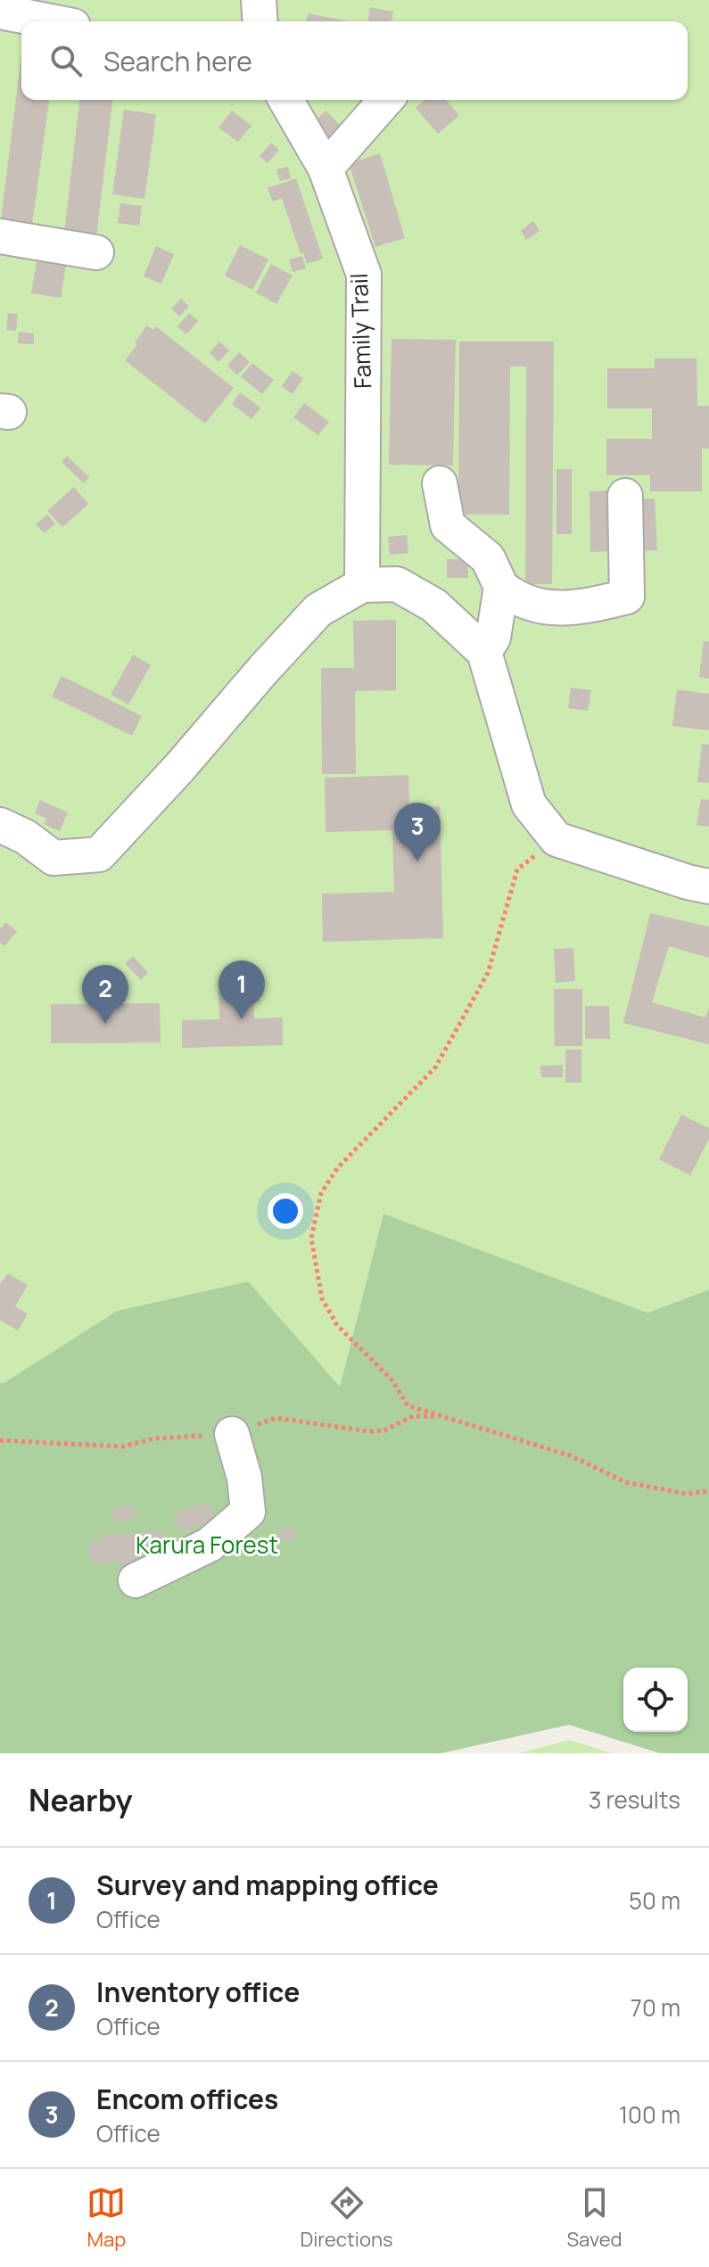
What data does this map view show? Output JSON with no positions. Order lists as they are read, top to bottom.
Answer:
{
  "streets": {
    "street": ["Family Trail"]
  },
  "parks": ["Karura Forest"],
  "page": {
    "search": "Search here",
    "pins": ["3", "1", "2"],
    "heading": ["Nearby", "3 results"],
    "list": [
      {
        "mark": "1",
        "name": "Survey and mapping office",
        "note": "Office",
        "value": "50 m"
      },
      {
        "mark": "2",
        "name": "Inventory office",
        "note": "Office",
        "value": "70 m"
      },
      {
        "mark": "3",
        "name": "Encom offices",
        "note": "Office",
        "value": "100 m"
      }
    ],
    "nav": ["Map", "Directions", "Saved"]
  }
}
